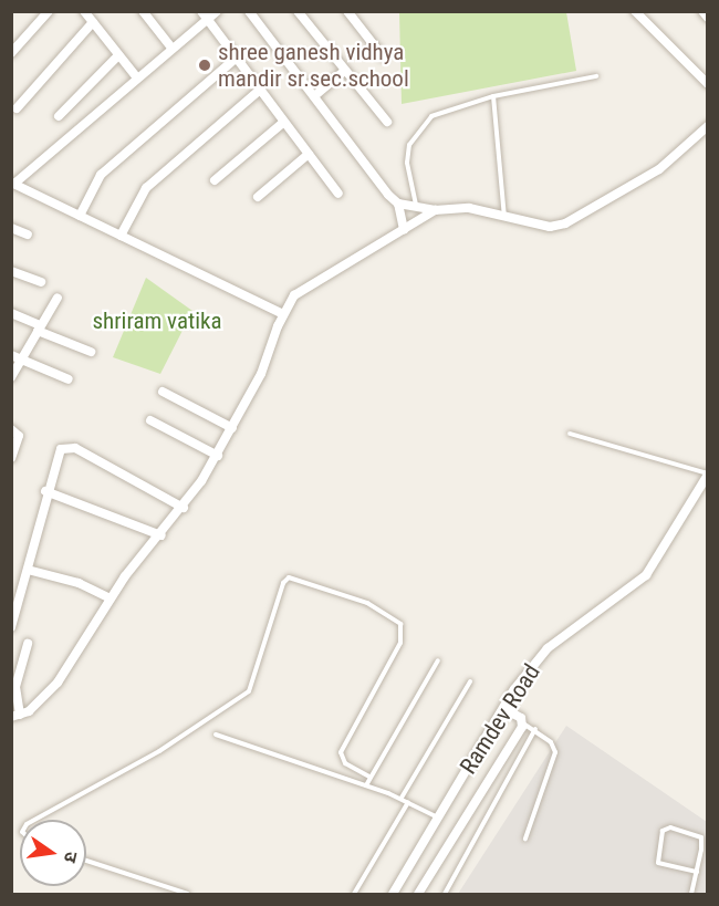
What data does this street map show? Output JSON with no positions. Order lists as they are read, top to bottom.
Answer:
{
  "streets": {
    "street": ["Ramdev Road"]
  },
  "parks": ["shriram vatika"],
  "places": ["shree ganesh vidhya mandir sr.sec.school"],
  "north": "right"
}
